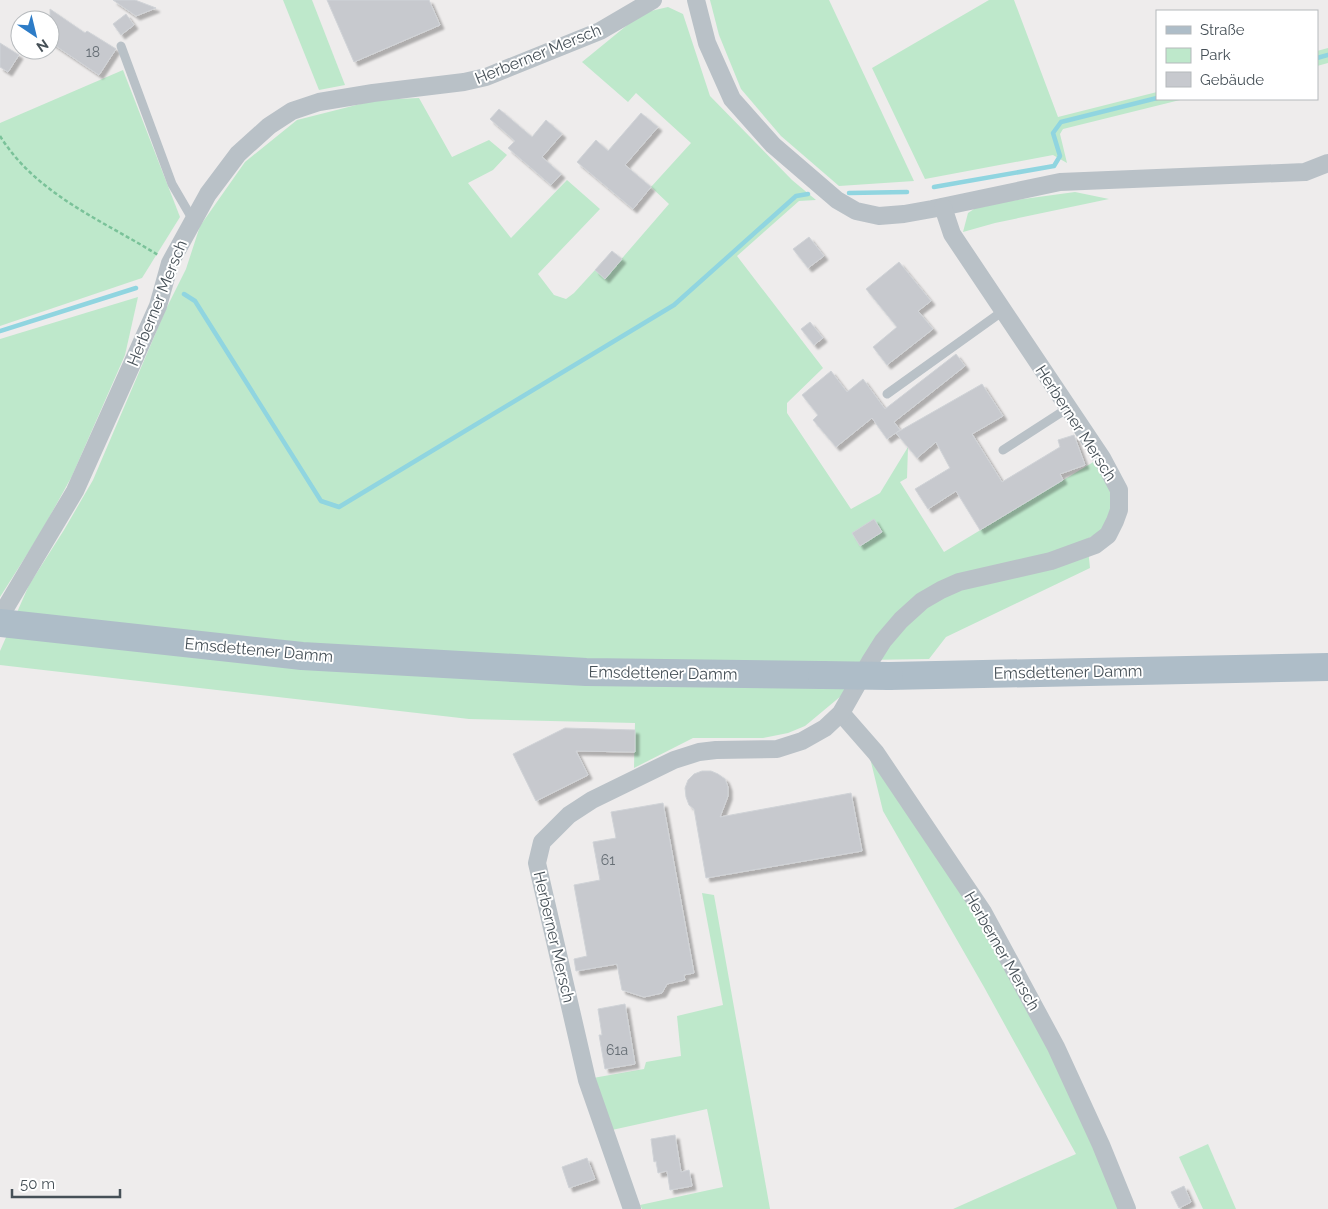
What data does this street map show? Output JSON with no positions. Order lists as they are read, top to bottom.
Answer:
{
  "streets": {
    "main road": ["Emsdettener Damm"],
    "street": ["Herberner Mersch"]
  },
  "house_numbers": ["18", "61", "61a"],
  "legend": ["Straße", "Park", "Gebäude"],
  "scale_bar": "50 m",
  "north": "bottom right"
}
